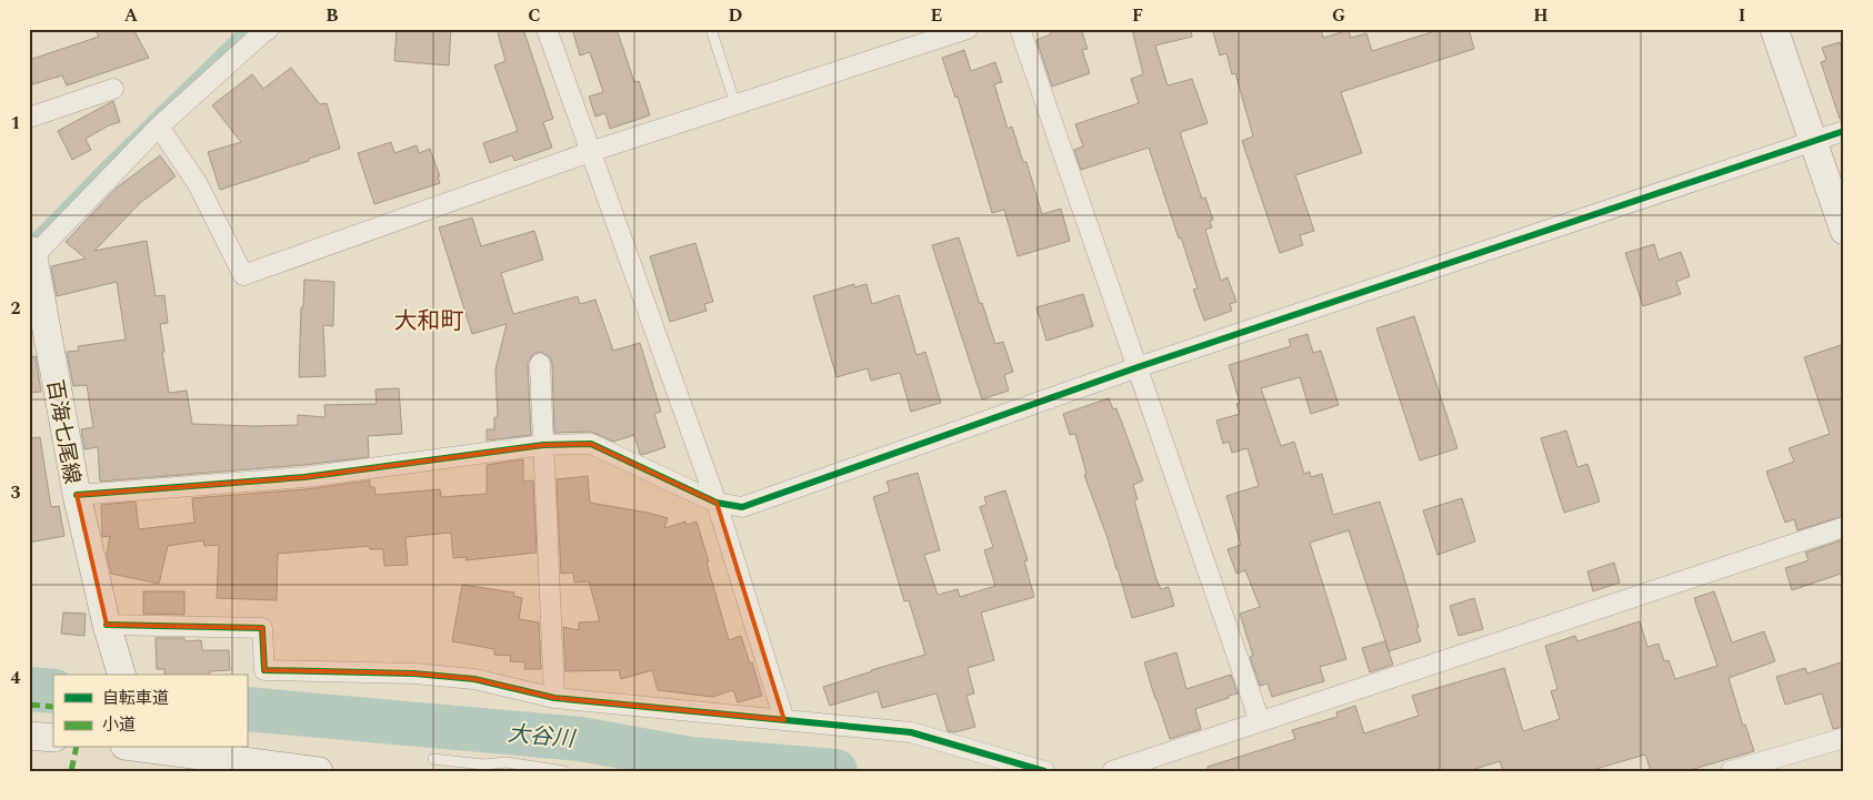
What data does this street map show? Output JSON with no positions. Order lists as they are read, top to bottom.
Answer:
{
  "streets": {
    "main road": ["百海七尾線"]
  },
  "districts": ["大和町"],
  "water": ["大谷川"],
  "legend": ["自転車道", "小道"],
  "grid": {
    "columns": [
      "A",
      "B",
      "C",
      "D",
      "E",
      "F",
      "G",
      "H",
      "I"
    ],
    "rows": [
      "1",
      "2",
      "3",
      "4"
    ]
  }
}
